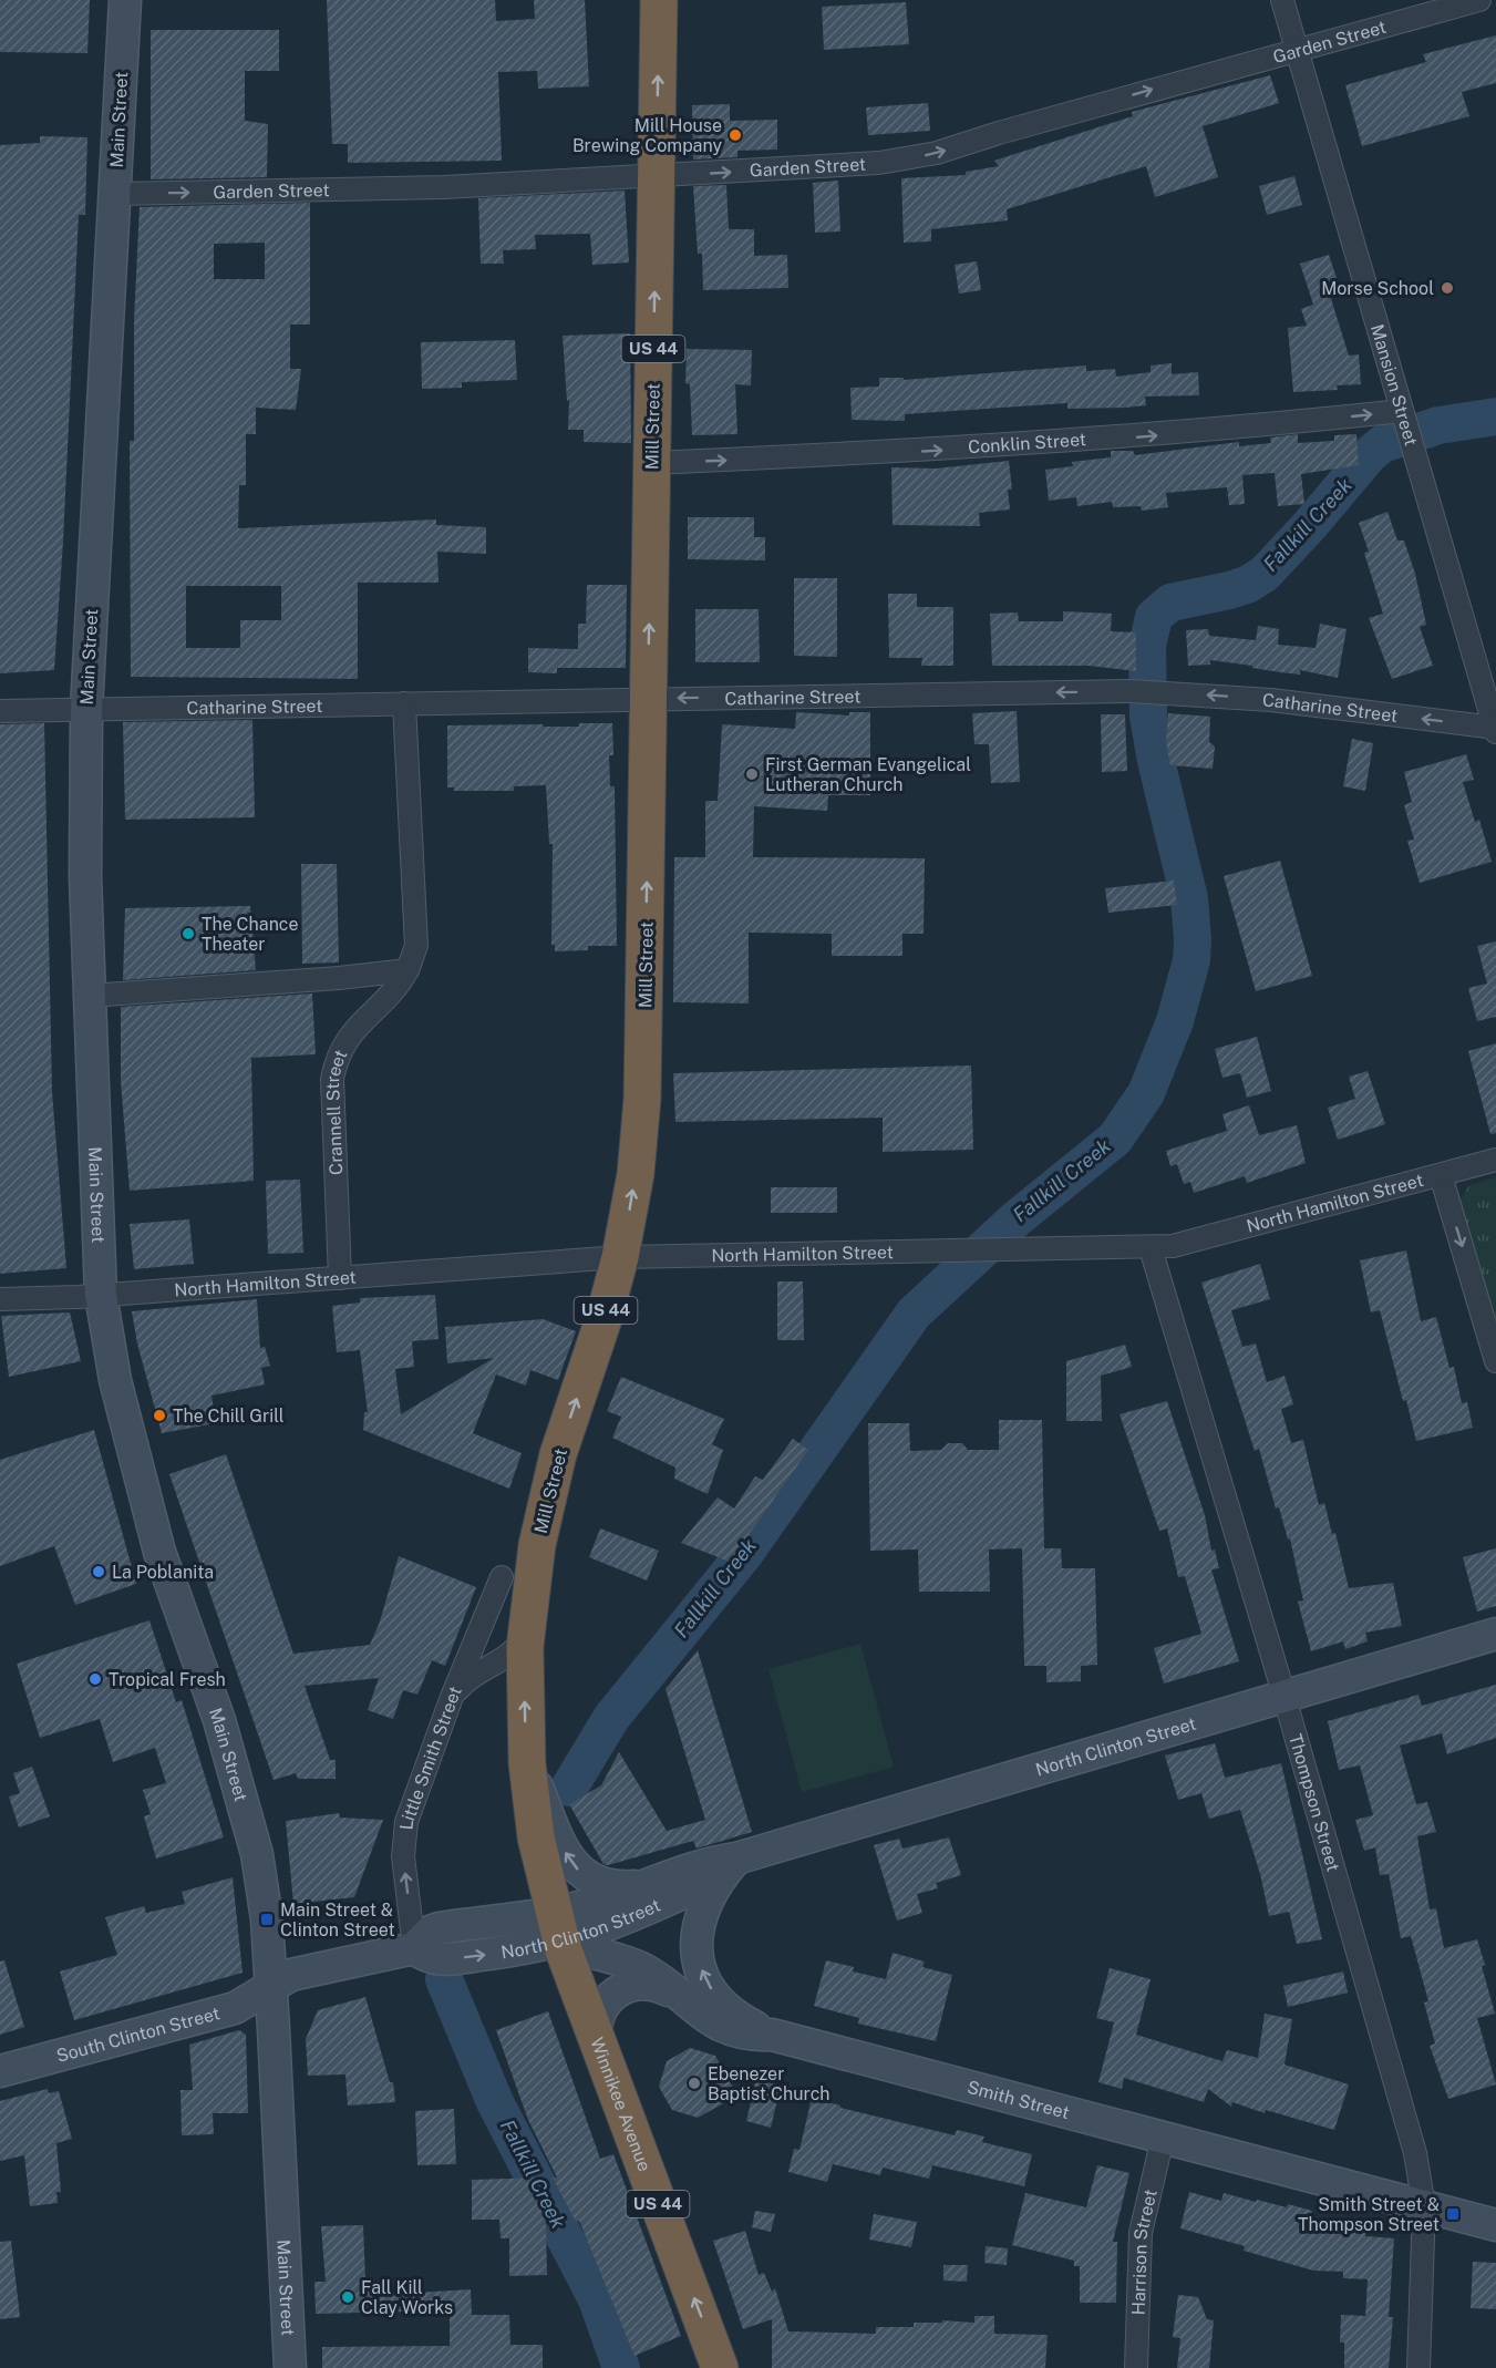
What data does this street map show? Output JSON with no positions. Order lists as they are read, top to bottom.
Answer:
{
  "streets": {
    "highway": ["US 44", "Mill Street", "Winnikee Avenue"],
    "street": [
      "Garden Street",
      "Main Street",
      "Mansion Street",
      "Conklin Street",
      "Catharine Street",
      "Crannell Street",
      "North Hamilton Street",
      "North Clinton Street",
      "Little Smith Street",
      "Thompson Street",
      "South Clinton Street",
      "Smith Street",
      "Harrison Street"
    ]
  },
  "crossings": [
    ["Garden Street", "Main Street"],
    ["Garden Street", "Mansion Street"],
    ["Garden Street", "Mill Street"],
    ["Main Street", "Catharine Street"],
    ["Main Street", "North Hamilton Street"],
    ["Main Street", "North Clinton Street"],
    ["Main Street", "South Clinton Street"],
    ["Mansion Street", "Conklin Street"],
    ["Mansion Street", "Catharine Street"],
    ["Mill Street", "Conklin Street"],
    ["Mill Street", "Catharine Street"],
    ["Mill Street", "North Hamilton Street"],
    ["Mill Street", "North Clinton Street"],
    ["Mill Street", "Smith Street"],
    ["Mill Street", "Winnikee Avenue"],
    ["Catharine Street", "Crannell Street"],
    ["Crannell Street", "North Hamilton Street"],
    ["North Hamilton Street", "Thompson Street"],
    ["North Clinton Street", "Little Smith Street"],
    ["North Clinton Street", "Thompson Street"],
    ["North Clinton Street", "South Clinton Street"],
    ["North Clinton Street", "Smith Street"],
    ["North Clinton Street", "Winnikee Avenue"],
    ["Thompson Street", "Smith Street"],
    ["Smith Street", "Winnikee Avenue"],
    ["Smith Street", "Harrison Street"]
  ],
  "one_way": [
    "Garden Street",
    "Mill Street",
    "Conklin Street",
    "Catharine Street",
    "Little Smith Street",
    "Winnikee Avenue"
  ],
  "water": ["Fallkill Creek"],
  "places": {
    "other": [
      "Mill House Brewing Company",
      "Morse School",
      "First German Evangelical Lutheran Church",
      "The Chance Theater",
      "The Chill Grill",
      "La Poblanita",
      "Tropical Fresh",
      "Ebenezer Baptist Church",
      "Fall Kill Clay Works"
    ],
    "transit": ["Main Street & Clinton Street", "Smith Street & Thompson Street"]
  }
}
